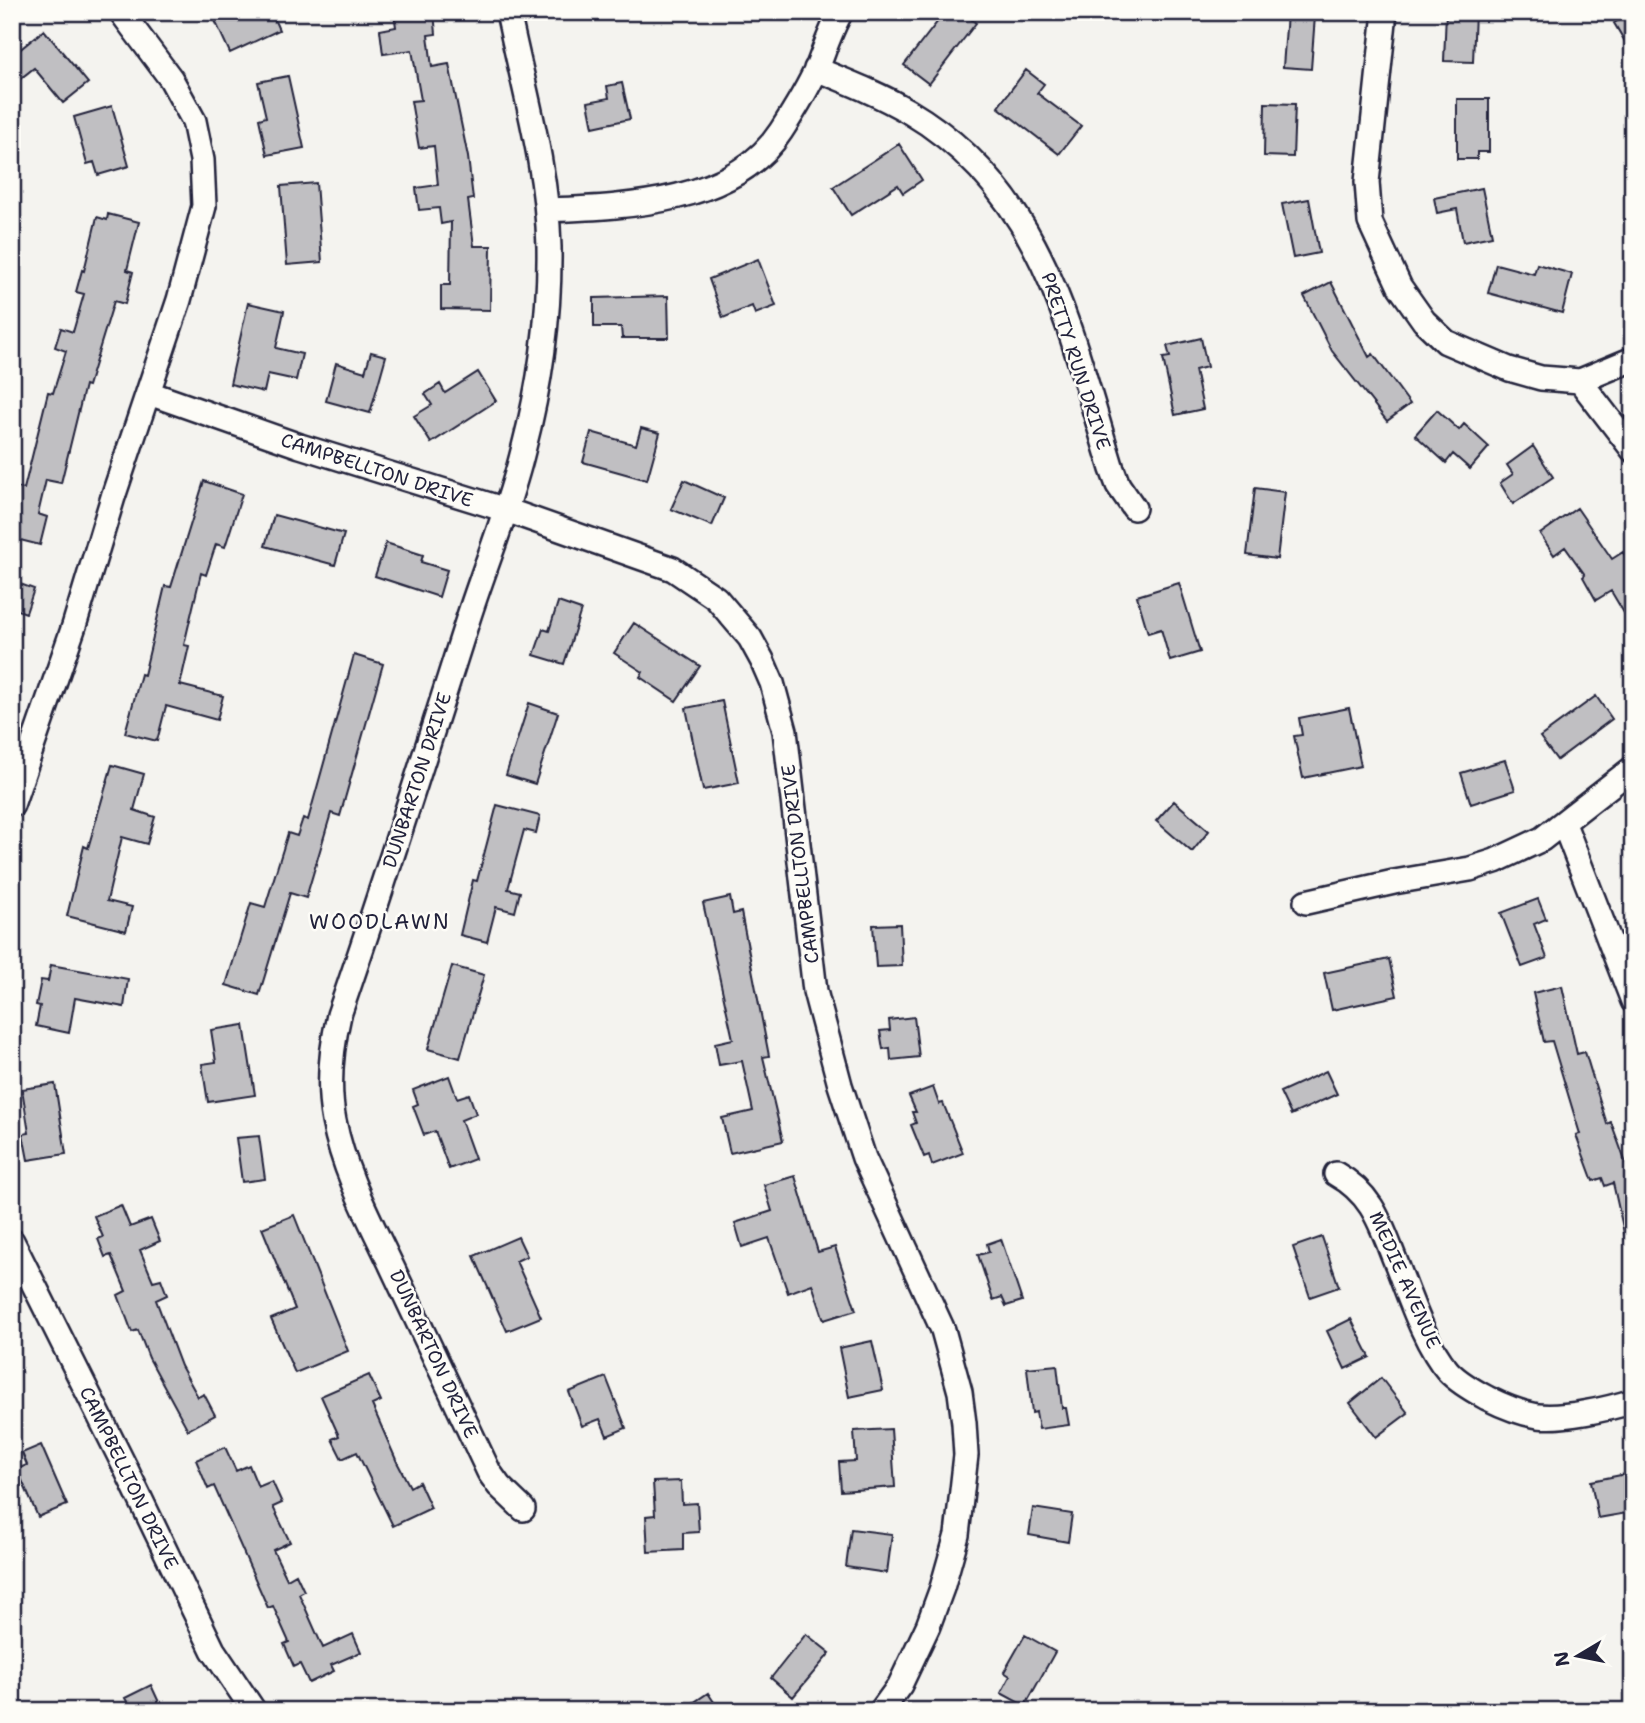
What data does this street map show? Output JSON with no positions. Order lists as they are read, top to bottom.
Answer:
{
  "streets": {
    "street": [
      "PRETTY RUN DRIVE",
      "CAMPBELLTON DRIVE",
      "DUNBARTON DRIVE",
      "MEDIE AVENUE"
    ]
  },
  "crossings": [
    ["CAMPBELLTON DRIVE", "DUNBARTON DRIVE"]
  ],
  "districts": ["WOODLAWN"],
  "north": "left"
}
